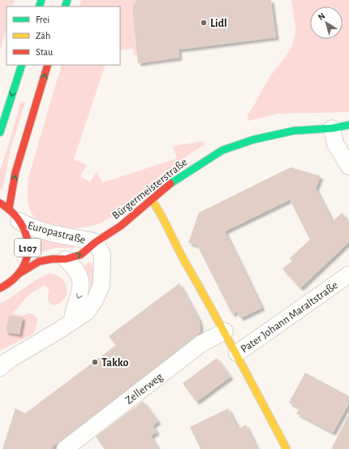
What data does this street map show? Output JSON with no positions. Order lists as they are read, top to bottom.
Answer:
{
  "streets": {
    "main road": [
      "Bürgermeisterstraße",
      "Europastraße",
      "L107",
      "Pater Johann Maraltstraße"
    ],
    "street": ["Zellerweg"]
  },
  "crossings": [
    ["Bürgermeisterstraße", "Europastraße"]
  ],
  "places": ["Lidl", "Takko"],
  "legend": ["Frei", "Zäh", "Stau"],
  "north": "top left"
}
